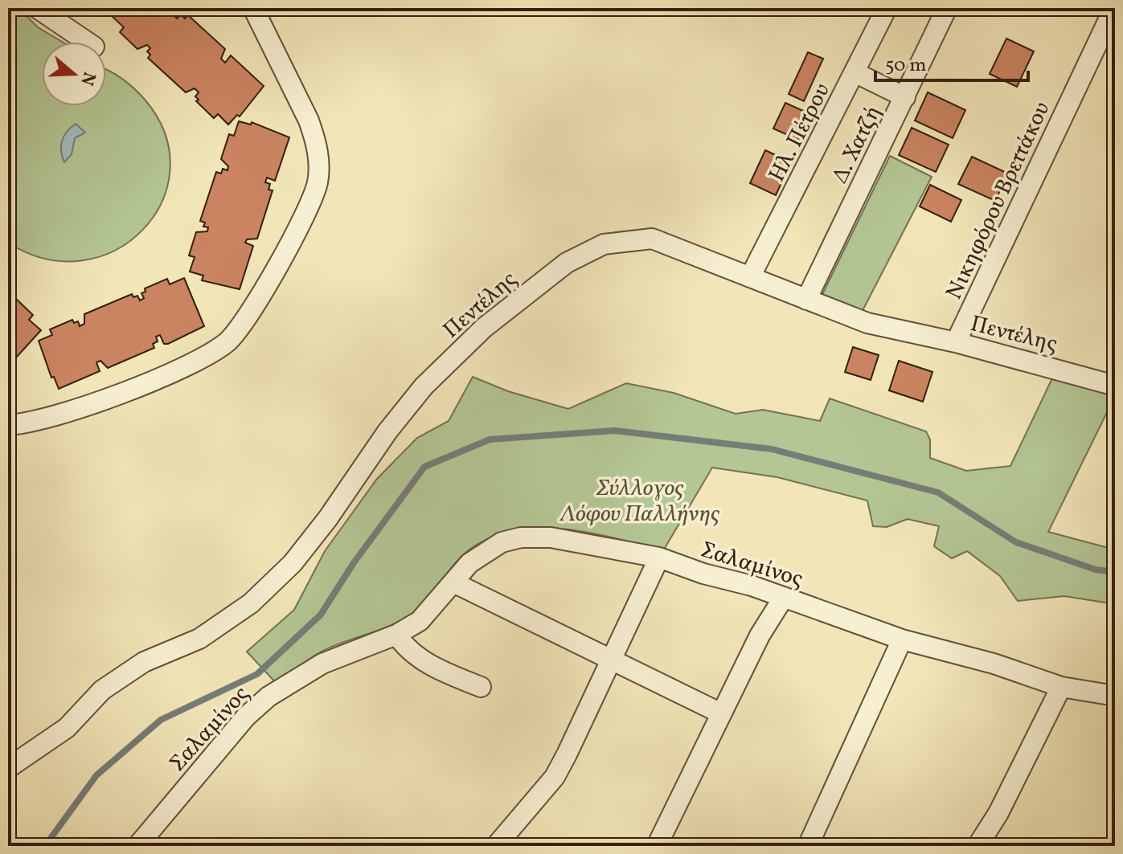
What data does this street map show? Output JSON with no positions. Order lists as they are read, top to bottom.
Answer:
{
  "streets": {
    "street": [
      "Ηλ. Πέτρου",
      "Δ. Χατζή",
      "Νικηφόρου Βρεττάκου",
      "Πεντέλης",
      "Σαλαμίνος"
    ]
  },
  "crossings": [
    ["Ηλ. Πέτρου", "Πεντέλης"],
    ["Δ. Χατζή", "Πεντέλης"],
    ["Νικηφόρου Βρεττάκου", "Πεντέλης"]
  ],
  "parks": ["Σύλλογος Λόφου Παλλήνης"],
  "scale_bar": "50 m",
  "north": "right"
}
